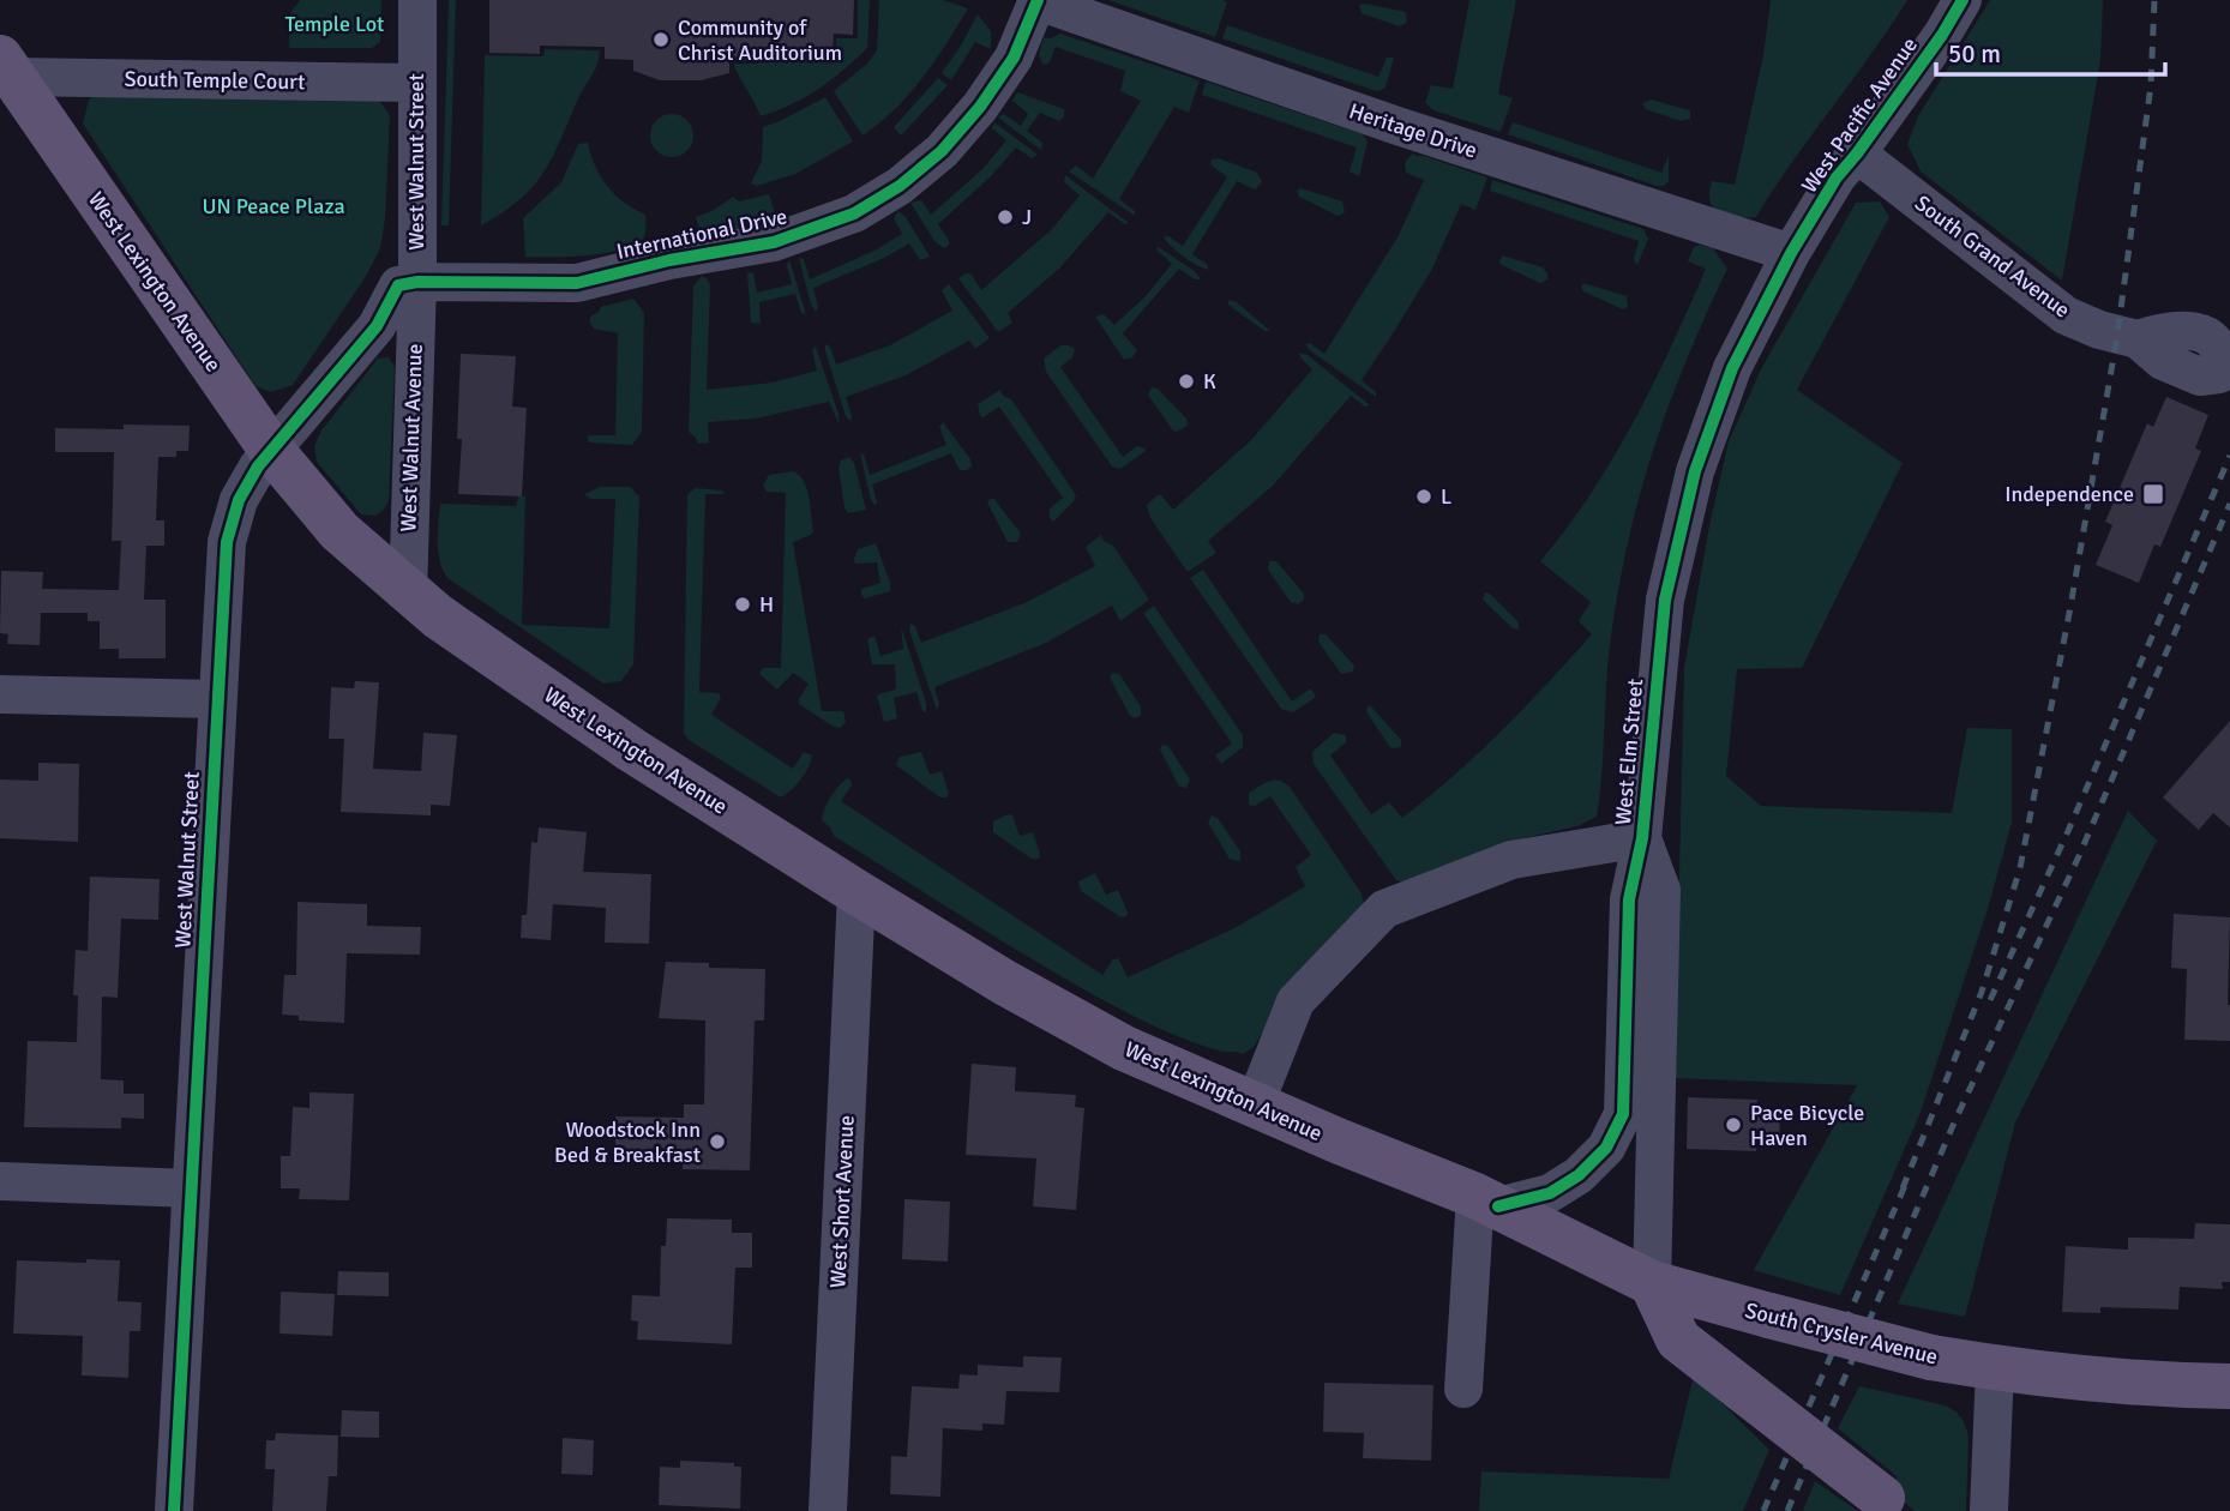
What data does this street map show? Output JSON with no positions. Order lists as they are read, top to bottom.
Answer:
{
  "streets": {
    "main road": ["West Lexington Avenue", "South Crysler Avenue"],
    "street": [
      "South Temple Court",
      "West Pacific Avenue",
      "Heritage Drive",
      "West Walnut Street",
      "International Drive",
      "South Grand Avenue",
      "West Walnut Avenue",
      "West Elm Street",
      "West Short Avenue"
    ]
  },
  "crossings": [
    ["South Temple Court", "West Walnut Street"],
    ["South Temple Court", "West Lexington Avenue"],
    ["West Pacific Avenue", "Heritage Drive"],
    ["West Pacific Avenue", "South Grand Avenue"],
    ["West Pacific Avenue", "West Elm Street"],
    ["Heritage Drive", "International Drive"],
    ["Heritage Drive", "West Elm Street"],
    ["West Walnut Street", "International Drive"],
    ["West Walnut Street", "West Lexington Avenue"],
    ["West Walnut Street", "West Walnut Avenue"],
    ["International Drive", "West Walnut Avenue"],
    ["West Lexington Avenue", "West Walnut Avenue"],
    ["West Lexington Avenue", "West Elm Street"],
    ["West Lexington Avenue", "West Short Avenue"],
    ["West Lexington Avenue", "South Crysler Avenue"],
    ["West Elm Street", "South Crysler Avenue"]
  ],
  "parks": ["Temple Lot", "UN Peace Plaza"],
  "places": {
    "other": [
      "Community of Christ Auditorium",
      "J",
      "K",
      "L",
      "H",
      "Pace Bicycle Haven",
      "Woodstock Inn Bed & Breakfast"
    ],
    "transit": ["Independence"]
  },
  "scale_bar": "50 m"
}
